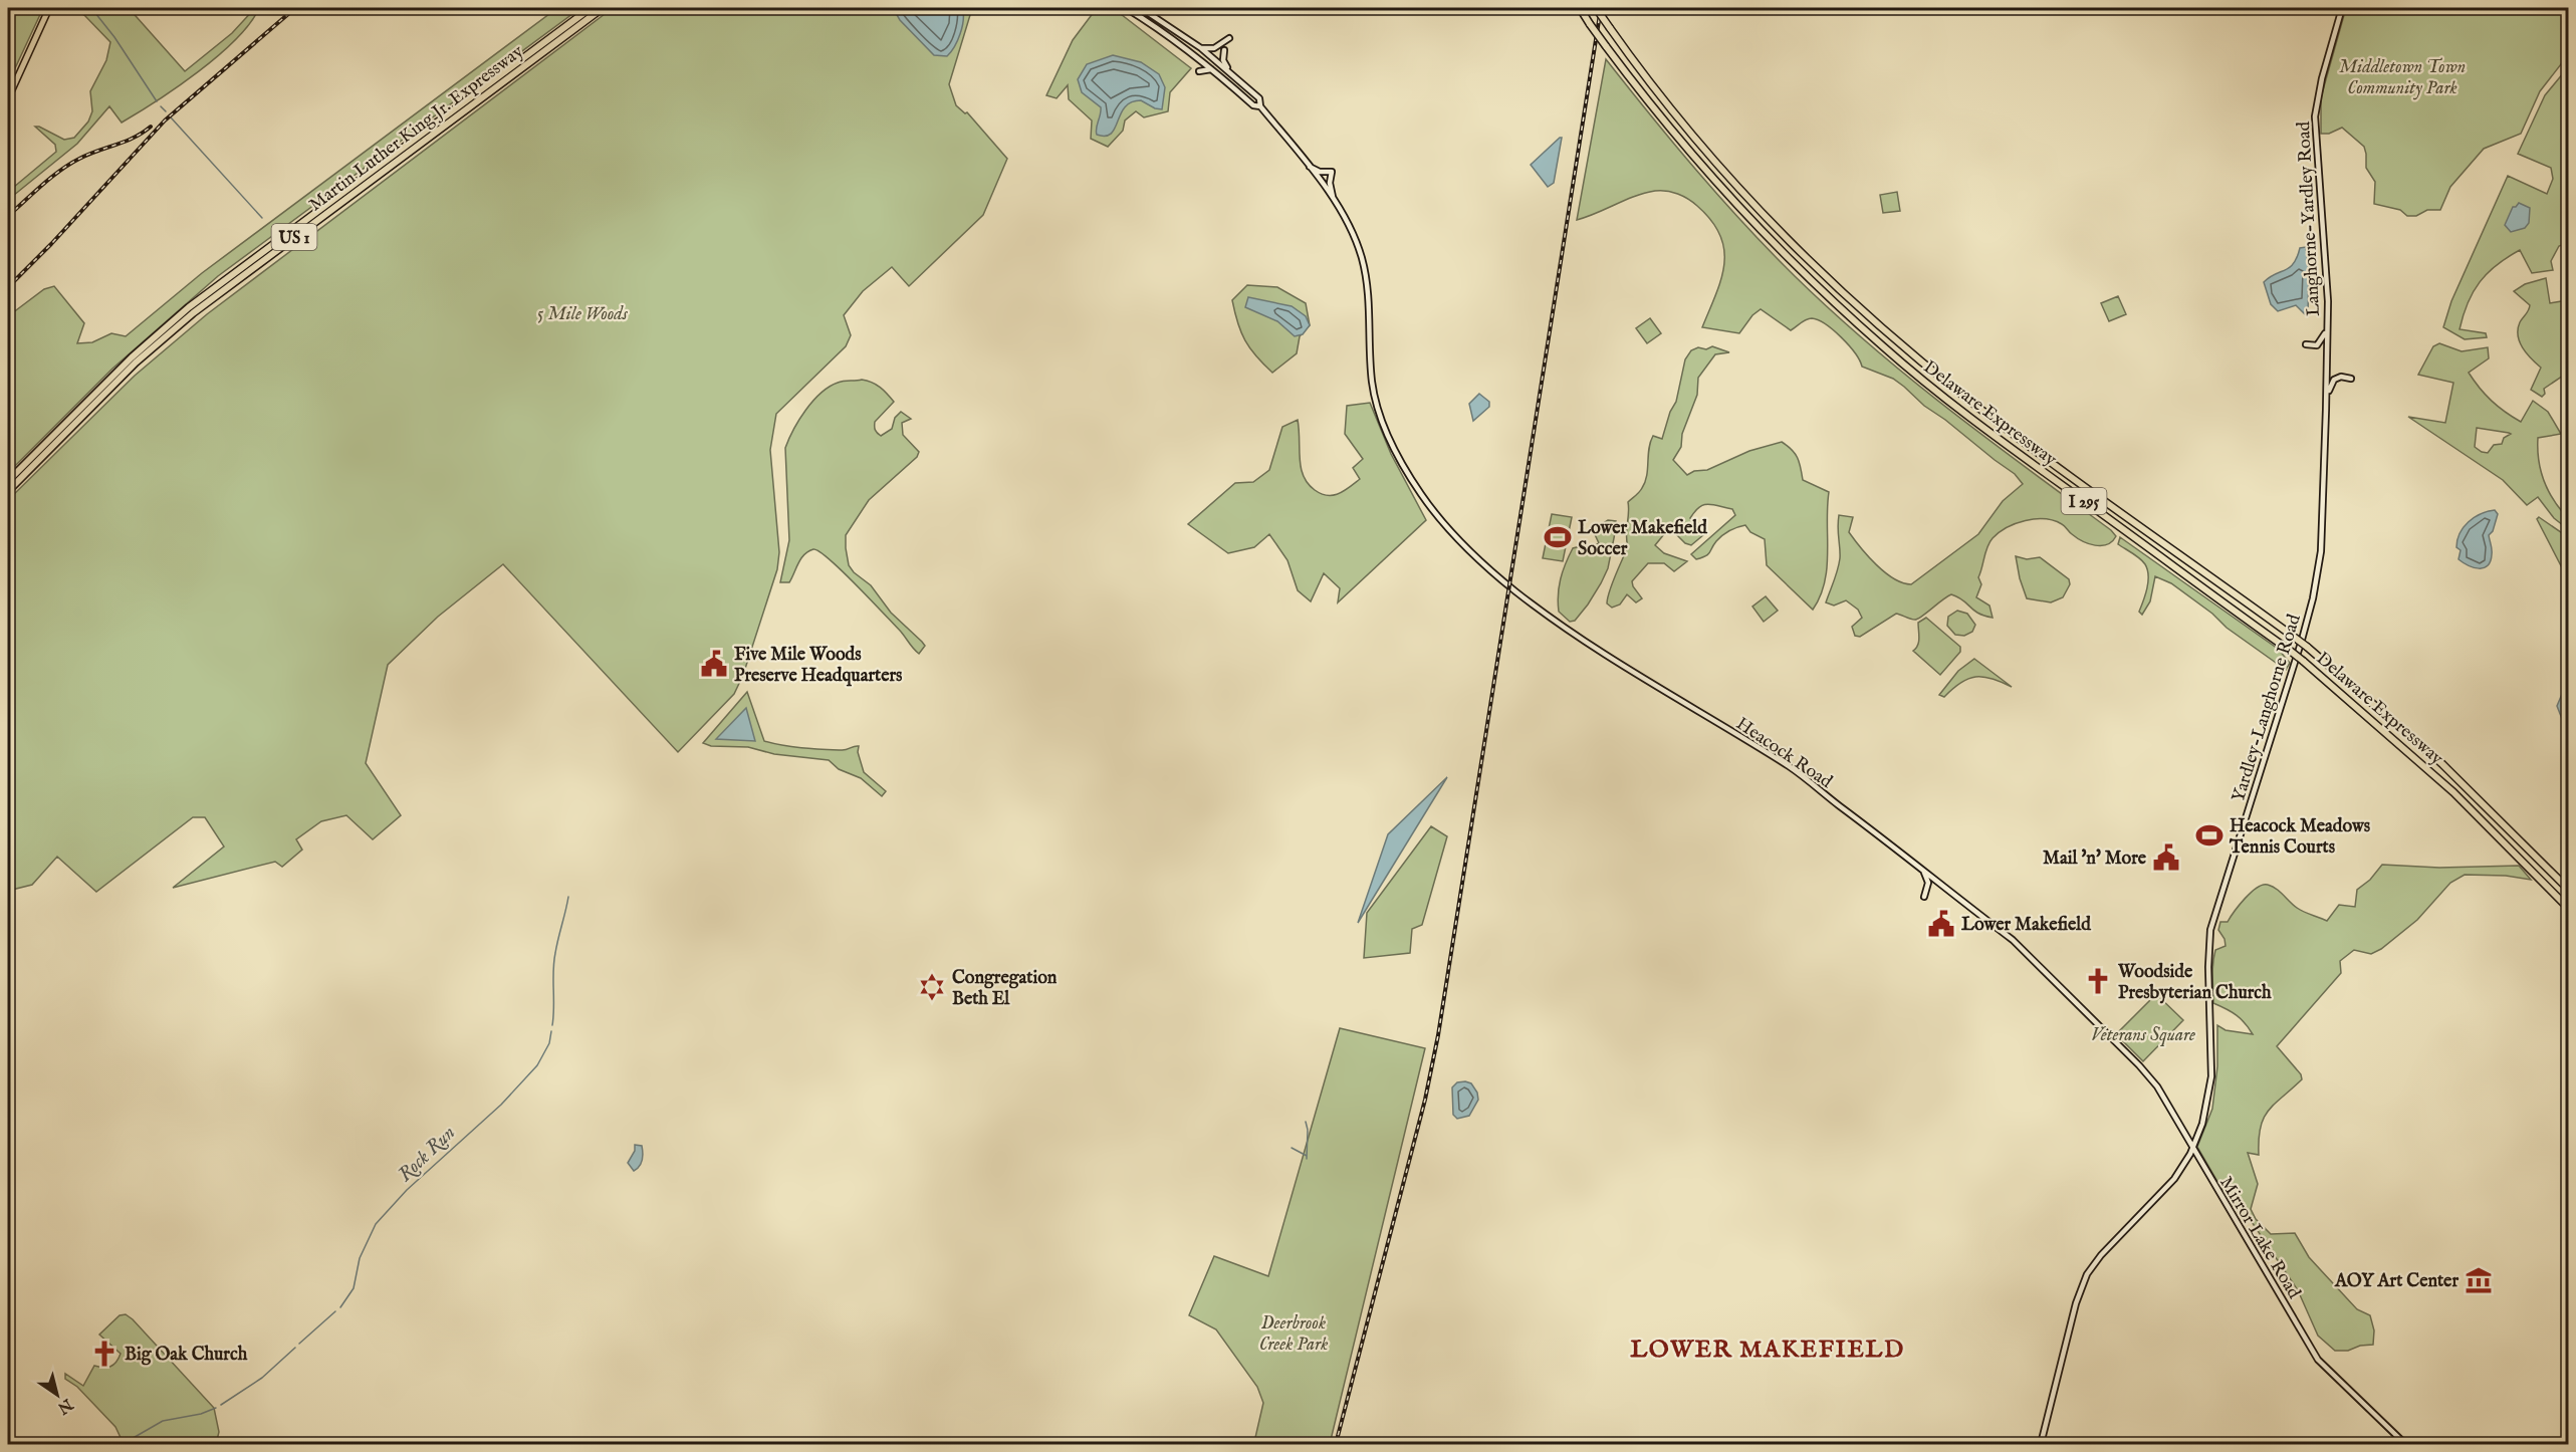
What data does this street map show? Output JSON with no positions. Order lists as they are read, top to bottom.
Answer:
{
  "streets": {
    "highway": [
      "Martin Luther King Jr. Expressway",
      "US 1",
      "Delaware Expressway",
      "I 295"
    ],
    "main road": [
      "Langhorne-Yardley Road",
      "Yardley-Langhorne Road",
      "Heacock Road",
      "Mirror Lake Road"
    ]
  },
  "crossings": [
    ["Langhorne-Yardley Road", "Yardley-Langhorne Road"],
    ["Yardley-Langhorne Road", "Mirror Lake Road"],
    ["Heacock Road", "Mirror Lake Road"]
  ],
  "districts": ["LOWER MAKEFIELD"],
  "water": ["Rock Run"],
  "parks": [
    "Middletown Town Community Park",
    "5 Mile Woods",
    "Veterans Square",
    "Deerbrook Creek Park"
  ],
  "places": {
    "sports": ["Lower Makefield Soccer", "Heacock Meadows Tennis Courts"],
    "public building": ["Five Mile Woods Preserve Headquarters", "Mail 'n' More", "Lower Makefield"],
    "church": ["Woodside Presbyterian Church", "Big Oak Church"],
    "synagogue": ["Congregation Beth El"],
    "museum": ["AOY Art Center"]
  },
  "north": "bottom right"
}
